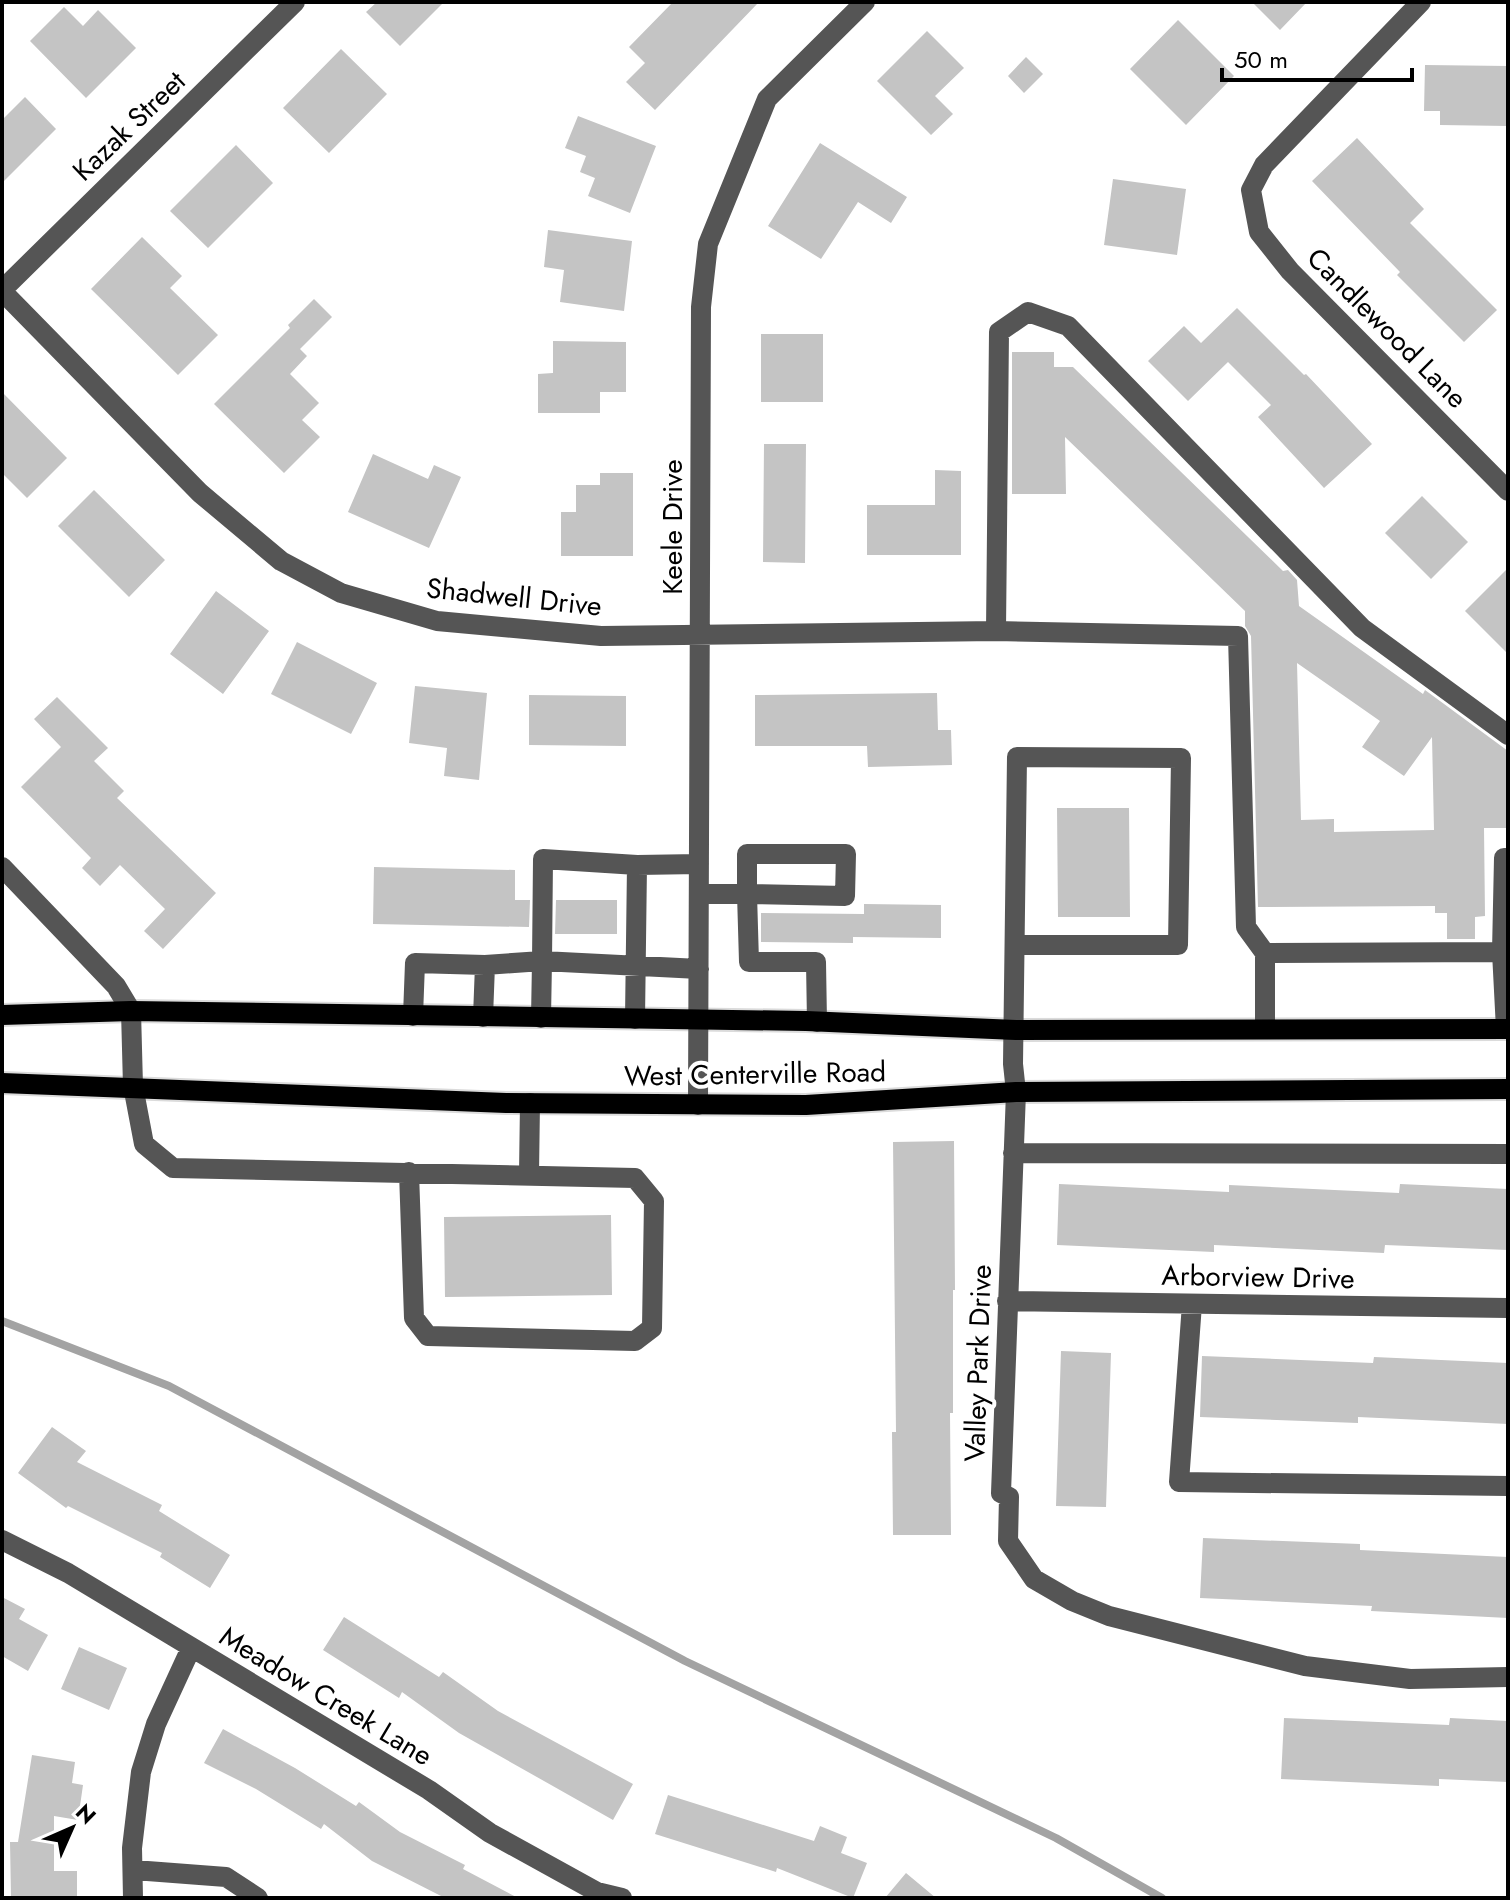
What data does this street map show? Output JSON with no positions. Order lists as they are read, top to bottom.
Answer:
{
  "streets": {
    "main road": ["West Centerville Road"],
    "street": [
      "Kazak Street",
      "Candlewood Lane",
      "Keele Drive",
      "Shadwell Drive",
      "Arborview Drive",
      "Valley Park Drive",
      "Meadow Creek Lane"
    ]
  },
  "crossings": [
    ["Kazak Street", "Shadwell Drive"],
    ["Keele Drive", "Shadwell Drive"],
    ["Keele Drive", "West Centerville Road"],
    ["West Centerville Road", "Valley Park Drive"],
    ["Arborview Drive", "Valley Park Drive"]
  ],
  "scale_bar": "50 m",
  "north": "top right"
}
